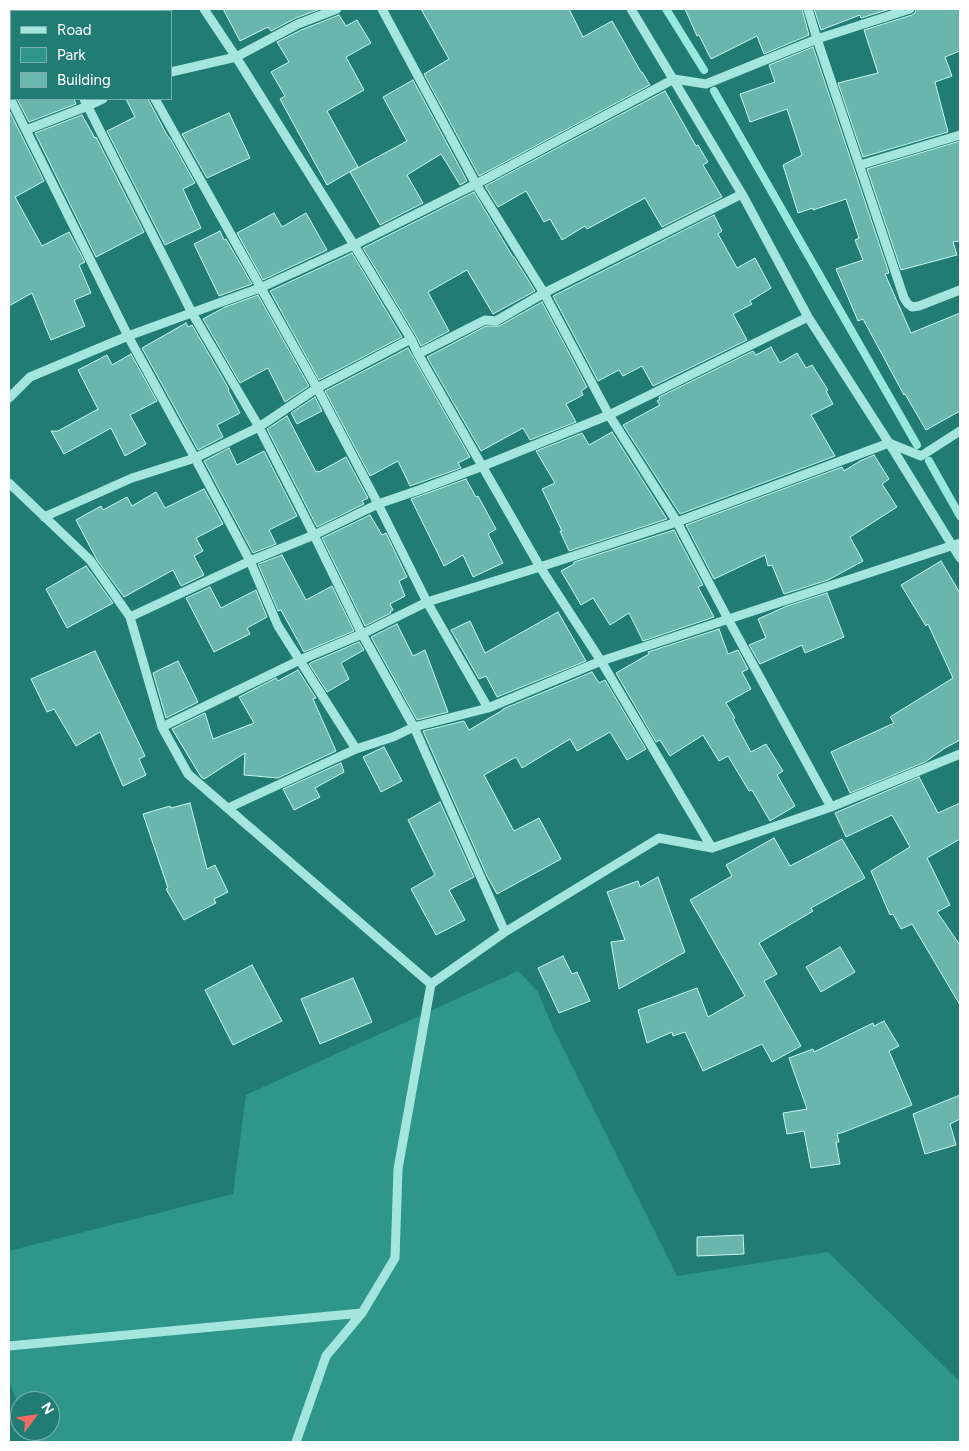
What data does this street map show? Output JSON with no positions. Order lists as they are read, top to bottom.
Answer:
{
  "legend": ["Road", "Park", "Building"],
  "north": "top right"
}
